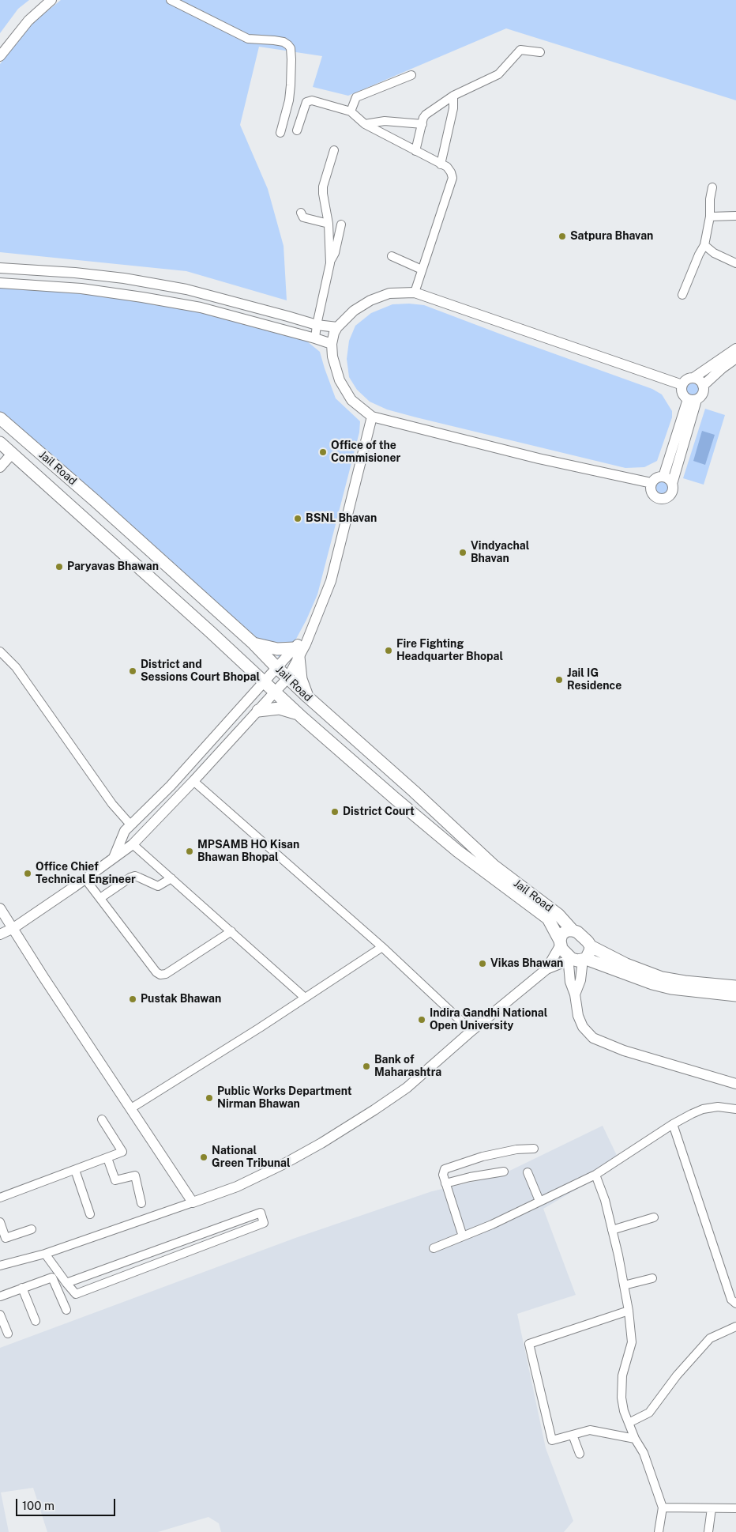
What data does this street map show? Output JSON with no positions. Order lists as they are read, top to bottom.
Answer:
{
  "streets": {
    "main road": ["Jail Road"]
  },
  "places": [
    "Satpura Bhavan",
    "Office of the Commisioner",
    "BSNL Bhavan",
    "Vindyachal Bhavan",
    "Paryavas Bhawan",
    "Fire Fighting Headquarter Bhopal",
    "District and Sessions Court Bhopal",
    "Jail IG Residence",
    "District Court",
    "MPSAMB HO Kisan Bhawan Bhopal",
    "Office Chief Technical Engineer",
    "Vikas Bhawan",
    "Pustak Bhawan",
    "Indira Gandhi National Open University",
    "Bank of Maharashtra",
    "Public Works Department Nirman Bhawan",
    "National Green Tribunal"
  ],
  "scale_bar": "100 m"
}
